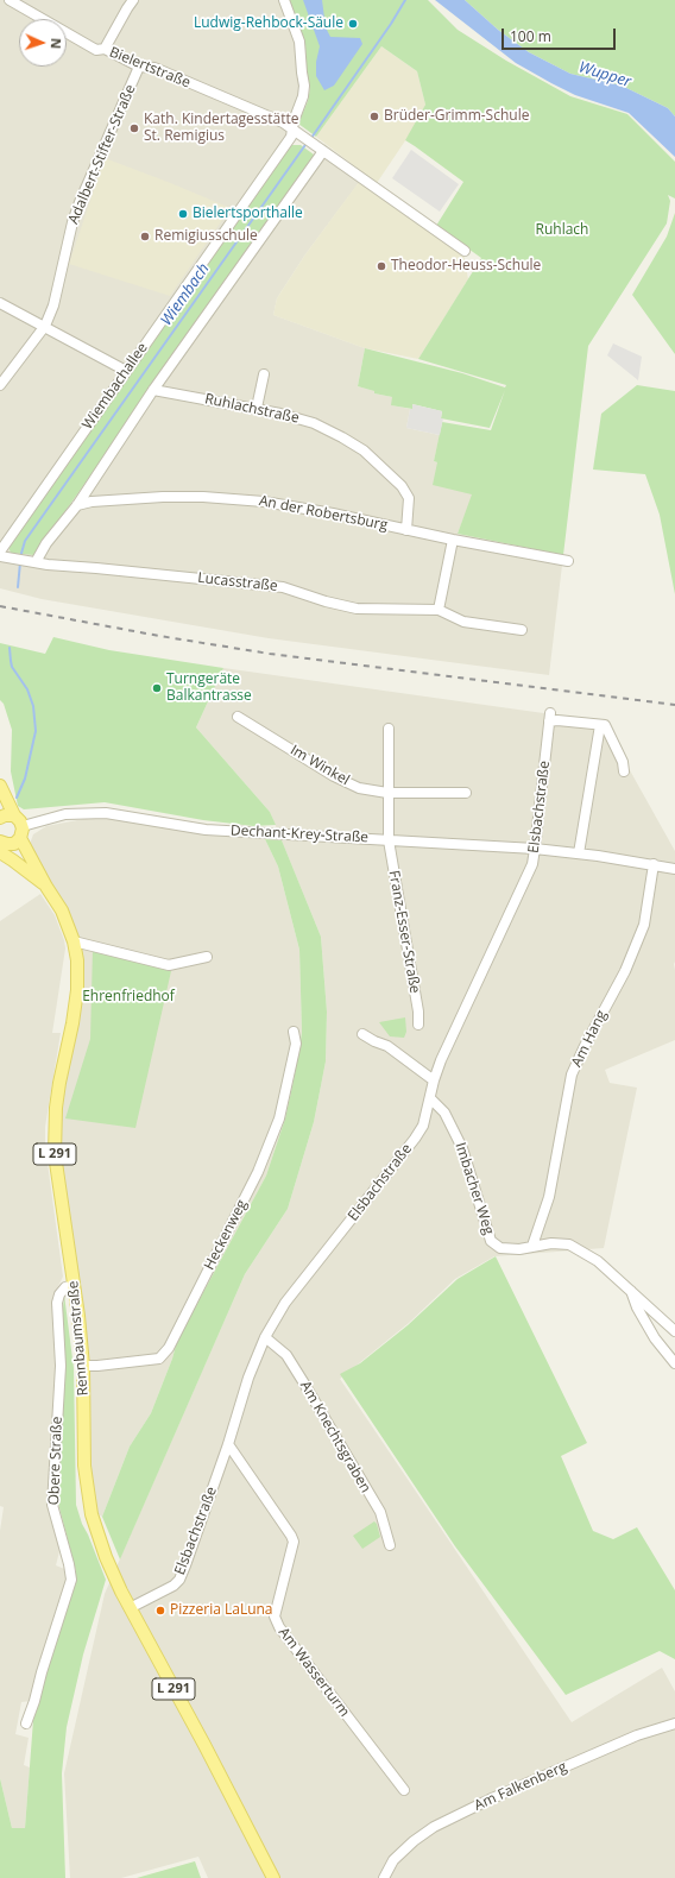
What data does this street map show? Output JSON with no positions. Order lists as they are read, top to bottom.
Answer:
{
  "streets": {
    "main road": ["L 291", "Rennbaumstraße"],
    "street": [
      "Bielertstraße",
      "Adalbert-Stifter-Straße",
      "Wiembachallee",
      "Ruhlachstraße",
      "An der Robertsburg",
      "Lucasstraße",
      "Im Winkel",
      "Elsbachstraße",
      "Dechant-Krey-Straße",
      "Franz-Esser-Straße",
      "Am Hang",
      "Imbacher Weg",
      "Heckenweg",
      "Am Knechtsgraben",
      "Obere Straße",
      "Am Wasserturm",
      "Am Falkenberg"
    ]
  },
  "crossings": [
    ["Bielertstraße", "Adalbert-Stifter-Straße"],
    ["Bielertstraße", "Wiembachallee"],
    ["Wiembachallee", "Lucasstraße"],
    ["Ruhlachstraße", "An der Robertsburg"],
    ["Im Winkel", "Franz-Esser-Straße"],
    ["Elsbachstraße", "Dechant-Krey-Straße"],
    ["Elsbachstraße", "Imbacher Weg"],
    ["Elsbachstraße", "Rennbaumstraße"],
    ["Elsbachstraße", "Am Knechtsgraben"],
    ["Elsbachstraße", "Am Wasserturm"],
    ["Dechant-Krey-Straße", "Franz-Esser-Straße"],
    ["Dechant-Krey-Straße", "Am Hang"],
    ["Dechant-Krey-Straße", "Rennbaumstraße"],
    ["Am Hang", "Imbacher Weg"],
    ["Heckenweg", "Rennbaumstraße"],
    ["Rennbaumstraße", "Obere Straße"]
  ],
  "water": ["Wupper", "Wiembach"],
  "parks": ["Ruhlach", "Ehrenfriedhof"],
  "places": [
    "Ludwig-Rehbock-Säule",
    "Brüder-Grimm-Schule",
    "Kath. Kindertagesstätte St. Remigius",
    "Bielertsporthalle",
    "Remigiusschule",
    "Theodor-Heuss-Schule",
    "Turngeräte Balkantrasse",
    "Pizzeria LaLuna"
  ],
  "scale_bar": "100 m",
  "north": "right"
}
